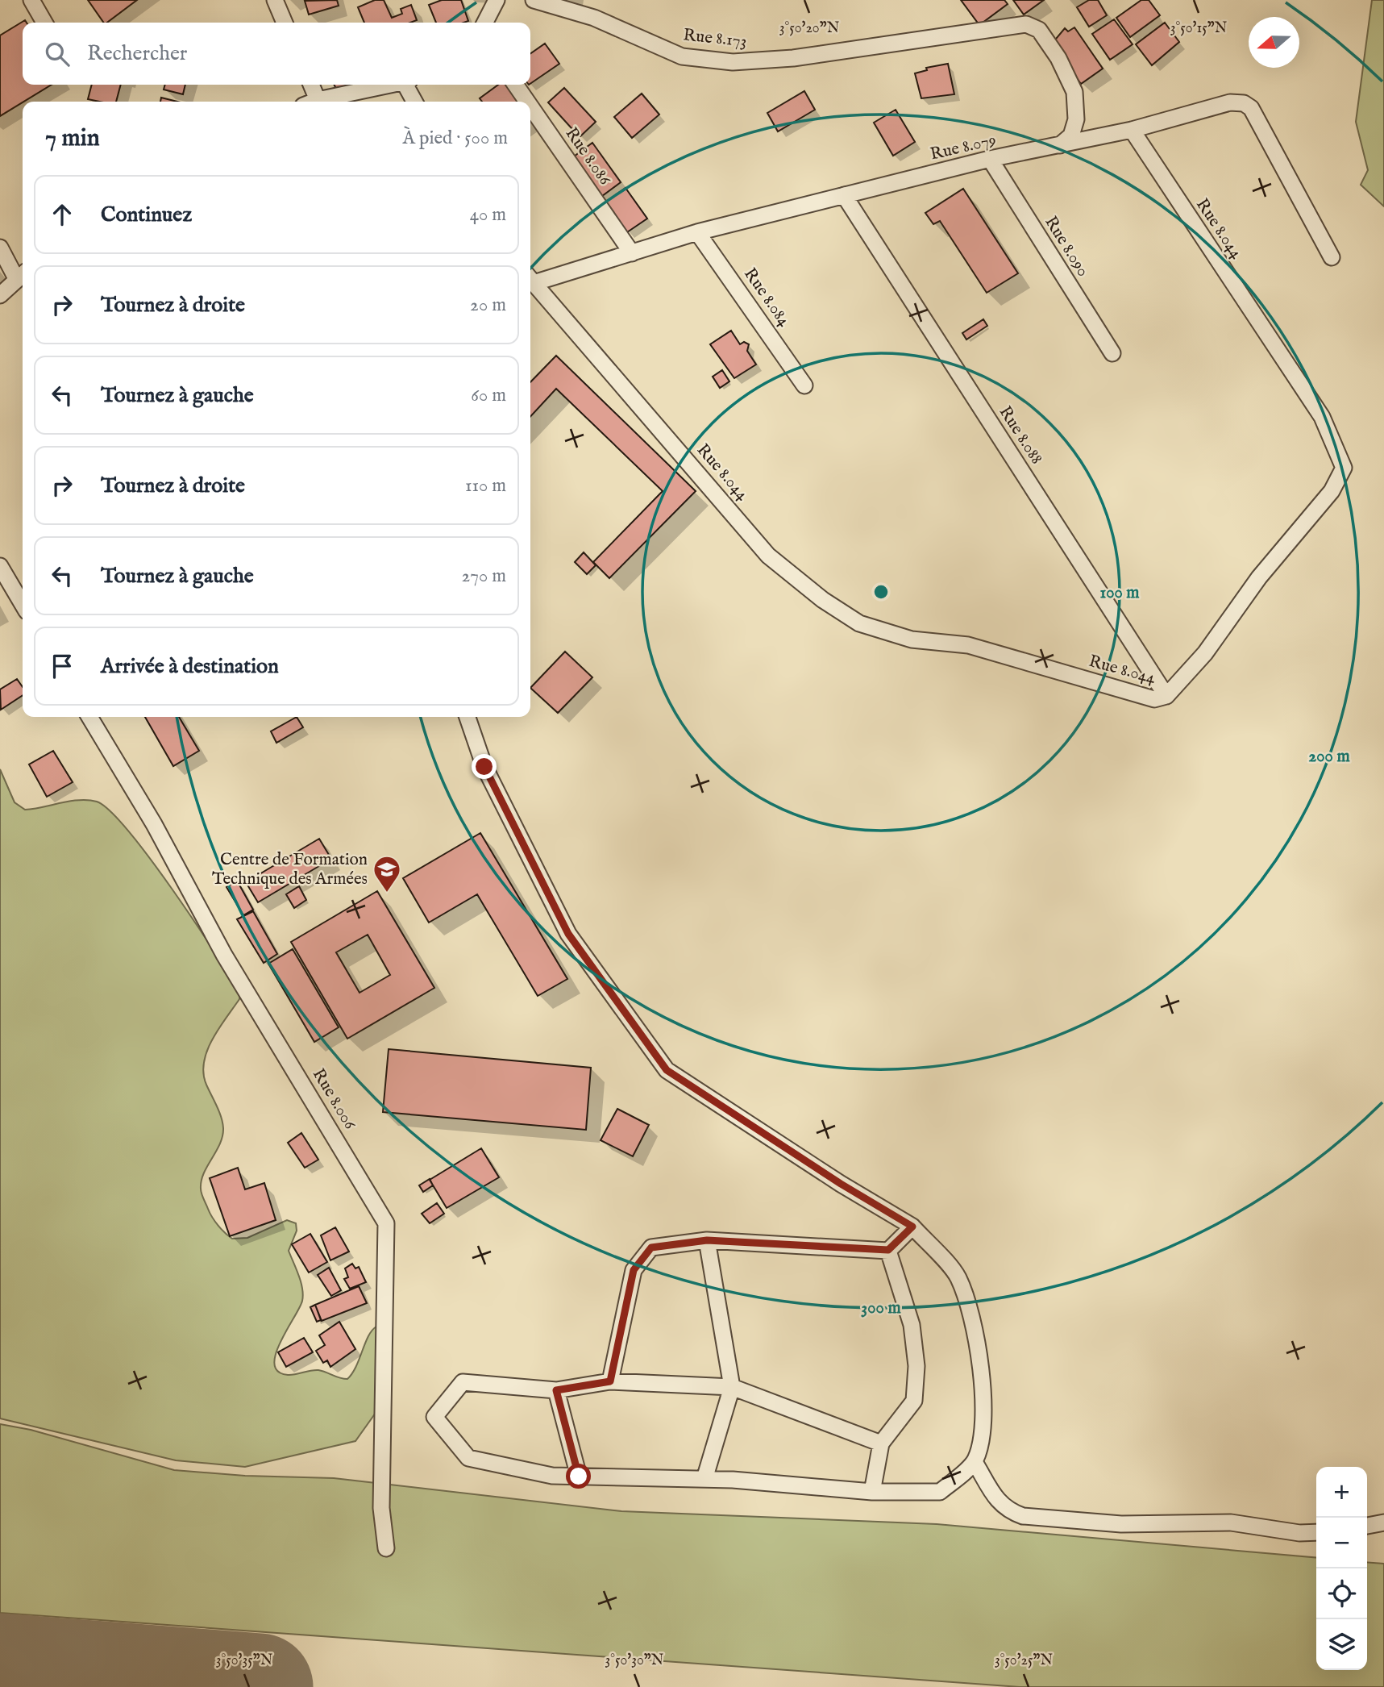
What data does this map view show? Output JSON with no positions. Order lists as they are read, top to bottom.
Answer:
{
  "streets": {
    "street": [
      "Rue 8.173",
      "Rue 8.079",
      "Rue 8.086",
      "Rue 8.044",
      "Rue 8.090",
      "Rue 8.084",
      "Rue 8.088",
      "Rue 8.006"
    ]
  },
  "crossings": [
    ["Rue 8.173", "Rue 8.079"],
    ["Rue 8.079", "Rue 8.086"],
    ["Rue 8.079", "Rue 8.044"],
    ["Rue 8.079", "Rue 8.090"],
    ["Rue 8.079", "Rue 8.084"],
    ["Rue 8.079", "Rue 8.088"],
    ["Rue 8.044", "Rue 8.088"]
  ],
  "places": {
    "school or university": ["Centre de Formation Technique des Armées"]
  },
  "north": "left",
  "page": {
    "search": "Rechercher",
    "heading": ["7 min", "À pied · 500 m"],
    "list": [
      ["Continuez", "40 m"],
      ["Tournez à droite", "20 m"],
      ["Tournez à gauche", "60 m"],
      ["Tournez à droite", "110 m"],
      ["Tournez à gauche", "270 m"],
      "Arrivée à destination"
    ],
    "map_buttons": ["+", "−"]
  },
  "coordinates": [
    "3°50'20\"N",
    "3°50'15\"N",
    "3°50'35\"N",
    "3°50'30\"N",
    "3°50'25\"N"
  ],
  "rings": ["100 m", "200 m", "300 m"]
}
